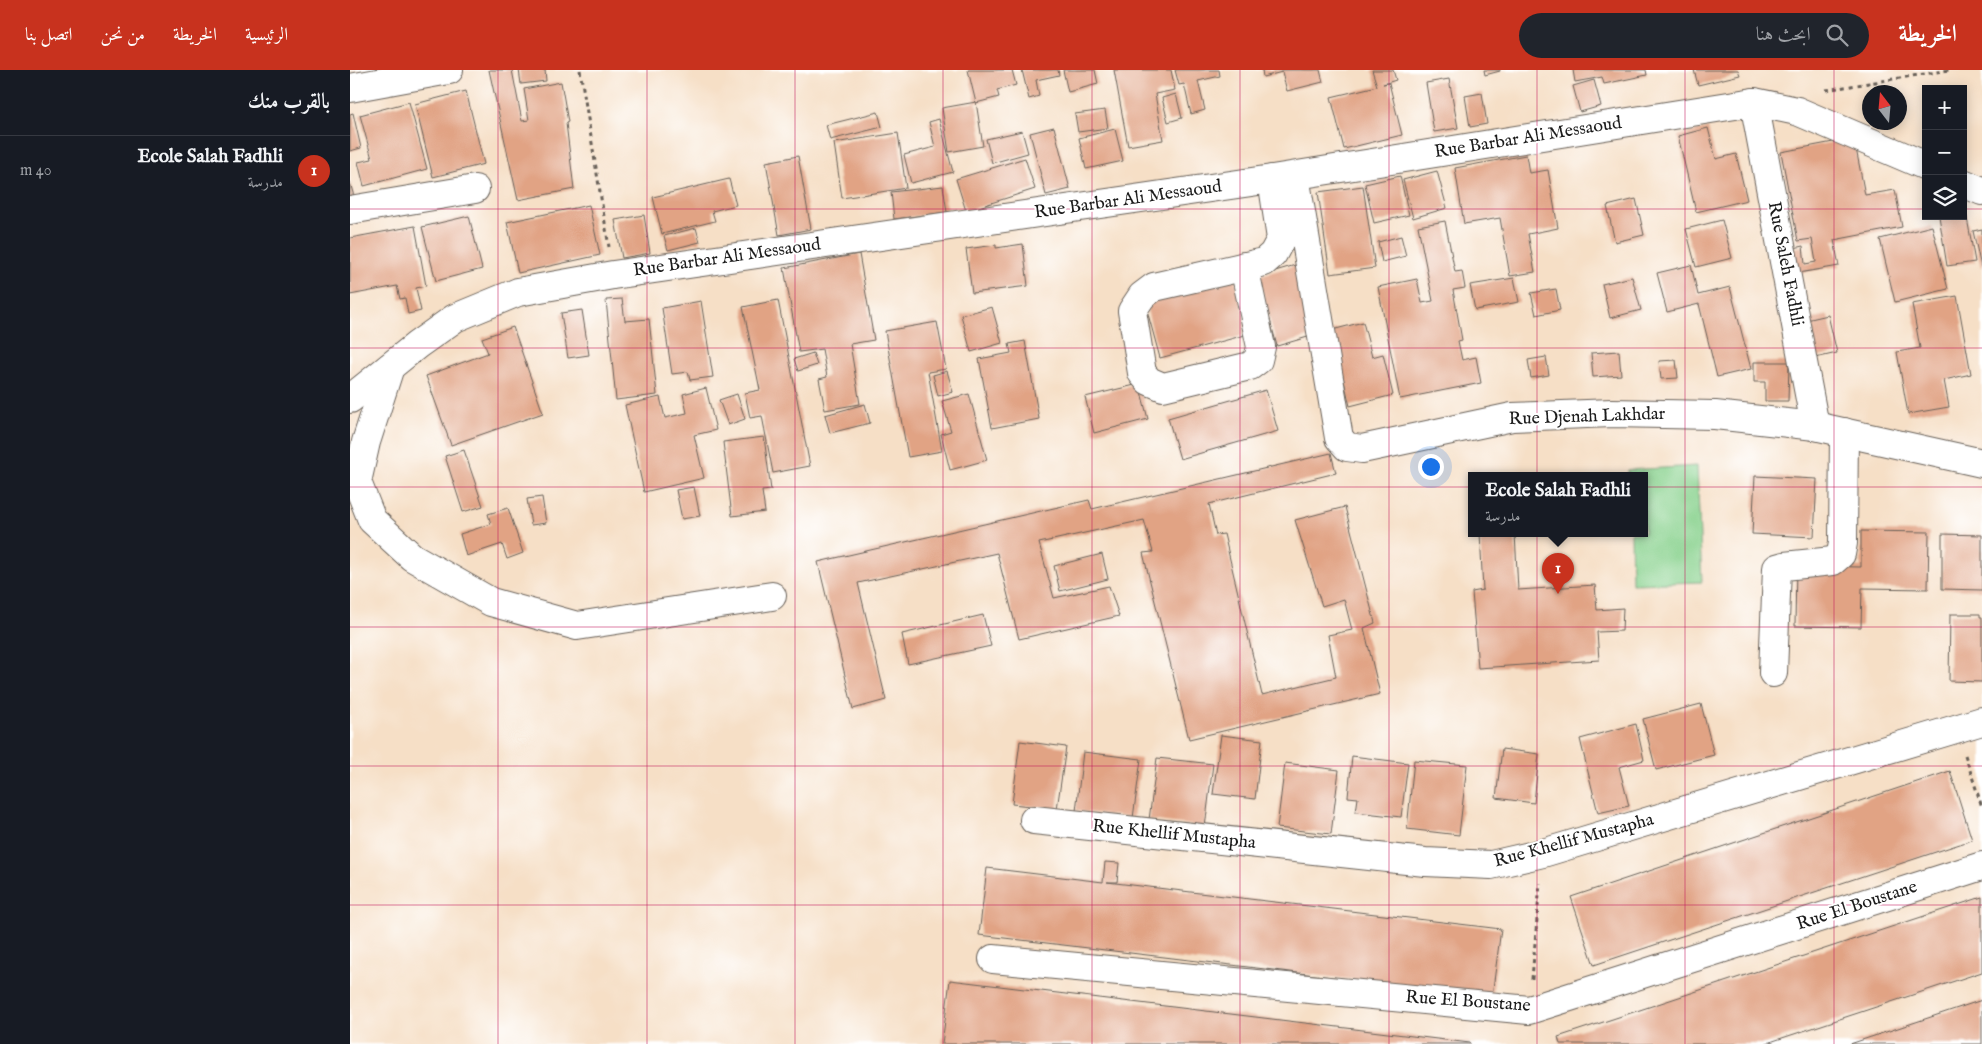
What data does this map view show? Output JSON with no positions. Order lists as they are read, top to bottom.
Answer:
{
  "streets": {
    "street": [
      "Rue Barbar Ali Messaoud",
      "Rue Saleh Fadhli",
      "Rue Djenah Lakhdar",
      "Rue Khellif Mustapha",
      "Rue El Boustane"
    ]
  },
  "crossings": [
    ["Rue Barbar Ali Messaoud", "Rue Saleh Fadhli"],
    ["Rue Barbar Ali Messaoud", "Rue Djenah Lakhdar"],
    ["Rue Saleh Fadhli", "Rue Djenah Lakhdar"]
  ],
  "north": "top",
  "page": {
    "header": "الخريطة",
    "search": "ابحث هنا",
    "nav": [
      "الرئيسية",
      "الخريطة",
      "من نحن",
      "اتصل بنا"
    ],
    "heading": "بالقرب منك",
    "map_buttons": ["+", "−"],
    "list": [
      {
        "mark": "1",
        "name": "Ecole Salah Fadhli",
        "note": "مدرسة",
        "value": "40 m"
      }
    ],
    "popup": ["Ecole Salah Fadhli", "مدرسة"],
    "pins": "1"
  }
}
